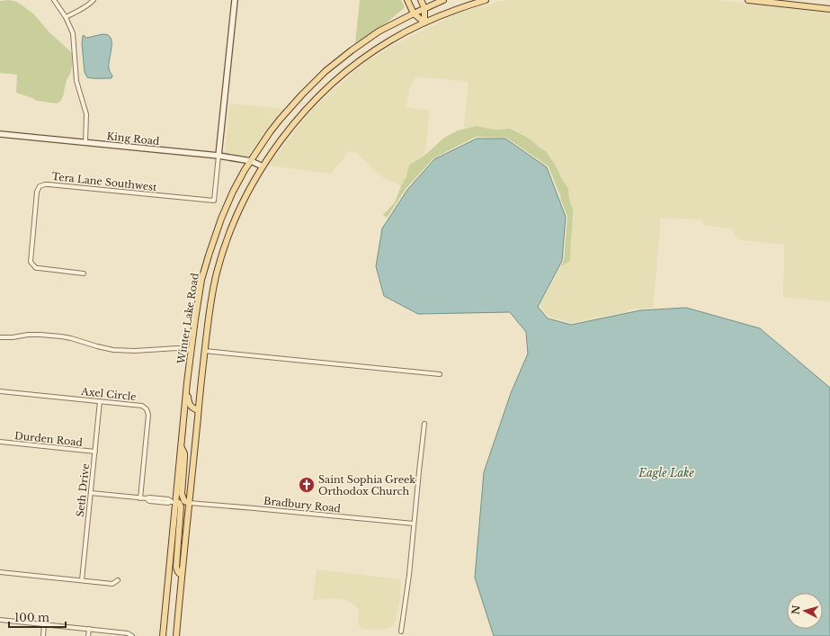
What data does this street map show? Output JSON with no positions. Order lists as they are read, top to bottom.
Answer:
{
  "streets": {
    "main road": ["Winter Lake Road"],
    "street": [
      "King Road",
      "Tera Lane Southwest",
      "Axel Circle",
      "Durden Road",
      "Seth Drive",
      "Bradbury Road"
    ]
  },
  "crossings": [
    ["King Road", "Tera Lane Southwest"],
    ["King Road", "Winter Lake Road"],
    ["Winter Lake Road", "Bradbury Road"],
    ["Axel Circle", "Seth Drive"],
    ["Durden Road", "Seth Drive"]
  ],
  "water": ["Eagle Lake"],
  "places": {
    "church": ["Saint Sophia Greek Orthodox Church"]
  },
  "scale_bar": "100 m",
  "north": "left"
}
